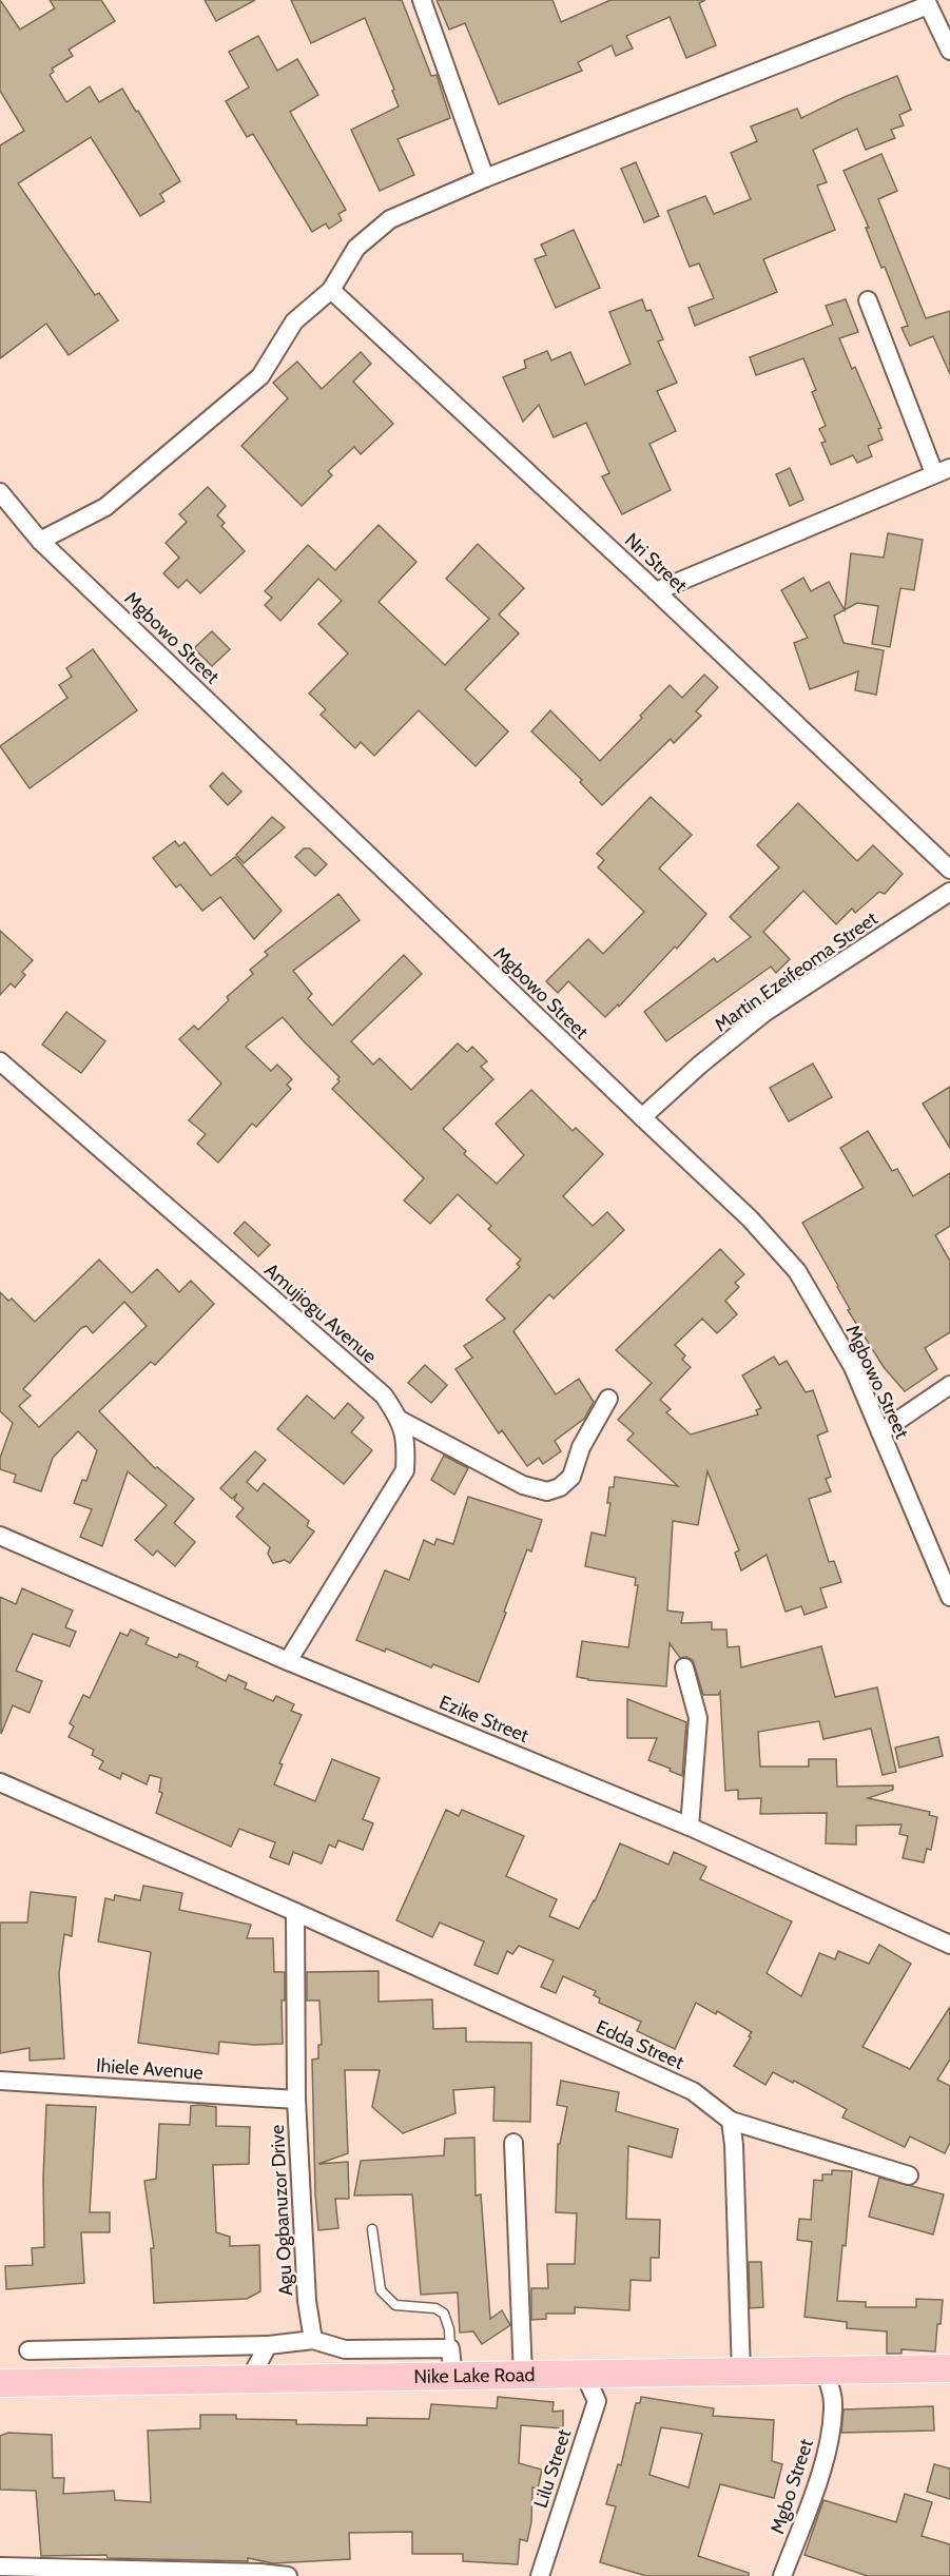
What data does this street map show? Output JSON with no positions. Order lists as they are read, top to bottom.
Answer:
{
  "streets": {
    "main road": ["Nike Lake Road"],
    "street": [
      "Nri Street",
      "Mgbowo Street",
      "Martin Ezeifeoma Street",
      "Amujiogu Avenue",
      "Ezike Street",
      "Edda Street",
      "Ihiele Avenue",
      "Agu Ogbanuzor Drive",
      "Lilu Street",
      "Mgbo Street"
    ]
  },
  "crossings": [
    ["Mgbowo Street", "Martin Ezeifeoma Street"],
    ["Amujiogu Avenue", "Ezike Street"],
    ["Edda Street", "Agu Ogbanuzor Drive"],
    ["Ihiele Avenue", "Agu Ogbanuzor Drive"],
    ["Nike Lake Road", "Lilu Street"],
    ["Nike Lake Road", "Mgbo Street"]
  ]
}
